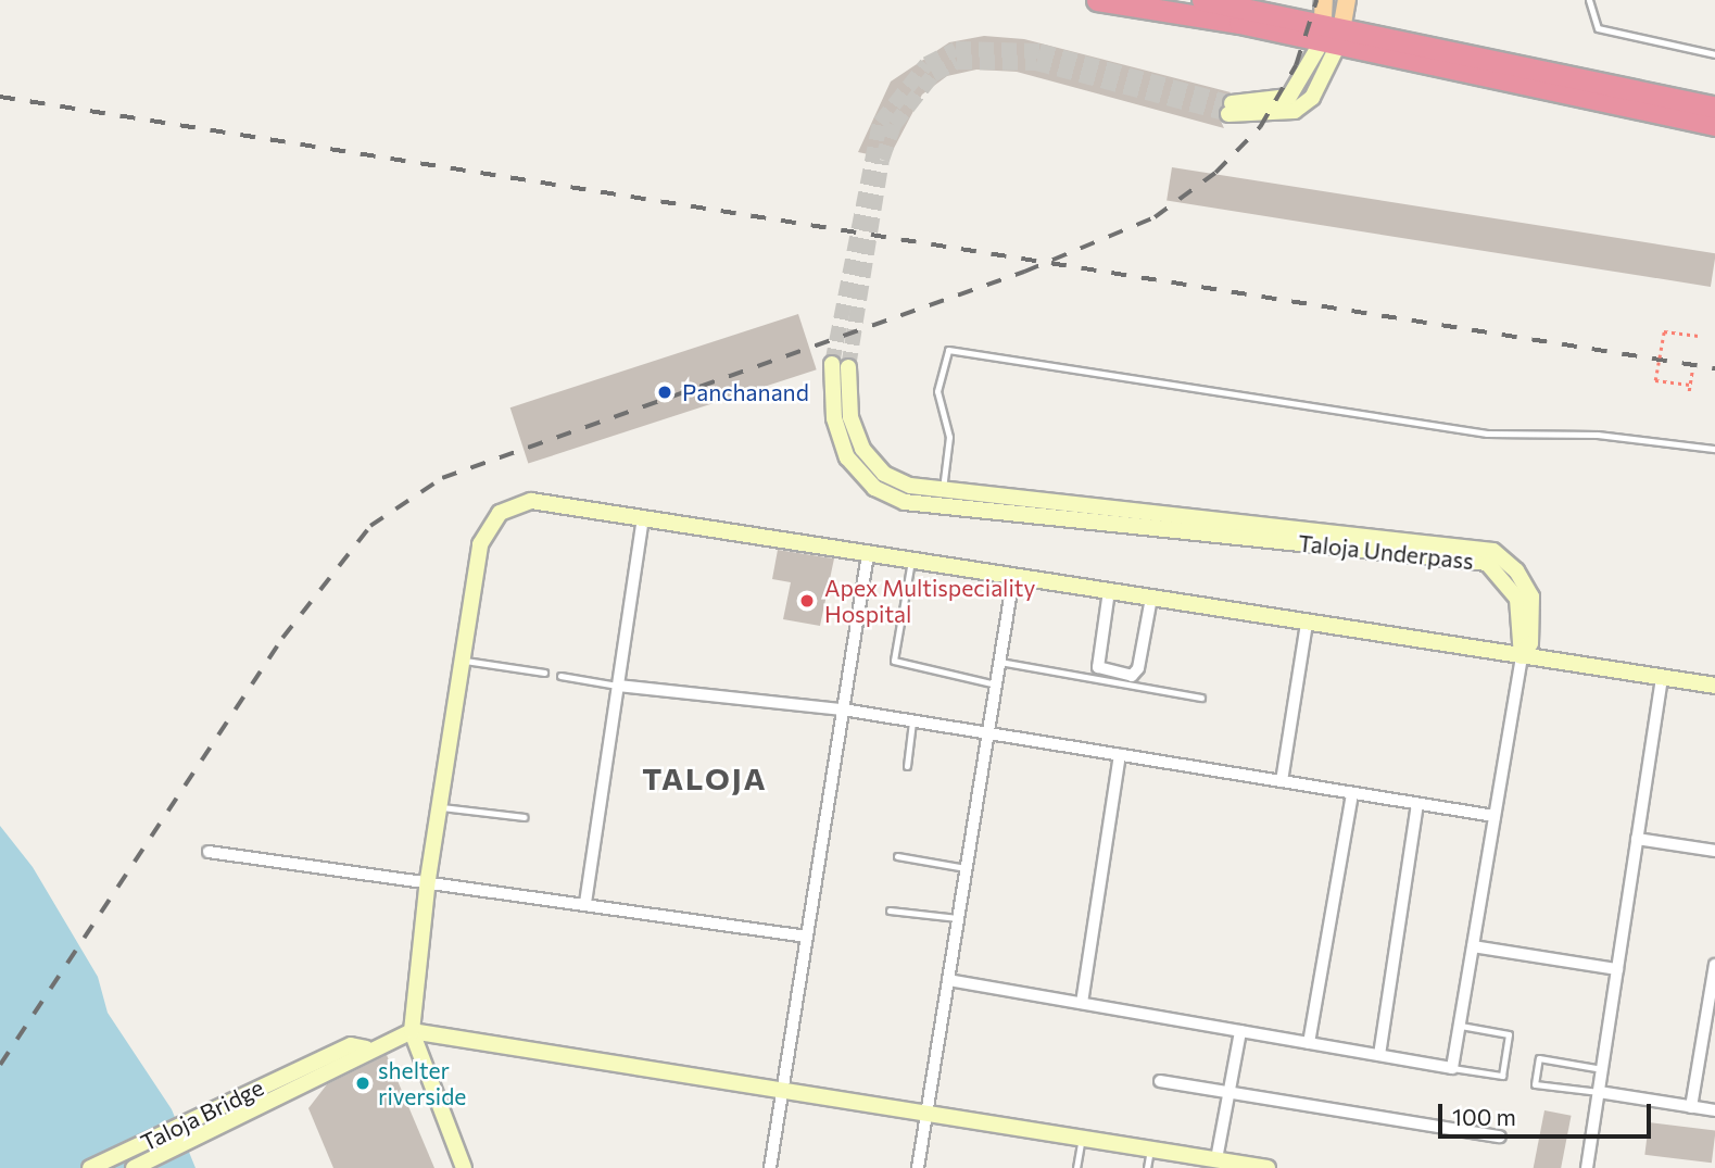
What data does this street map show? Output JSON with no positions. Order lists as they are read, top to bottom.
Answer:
{
  "streets": {
    "street": ["Taloja Underpass", "Taloja Bridge"]
  },
  "districts": ["TALOJA"],
  "places": ["Panchanand", "Apex Multispeciality Hospital", "shelter riverside"],
  "scale_bar": "100 m"
}
